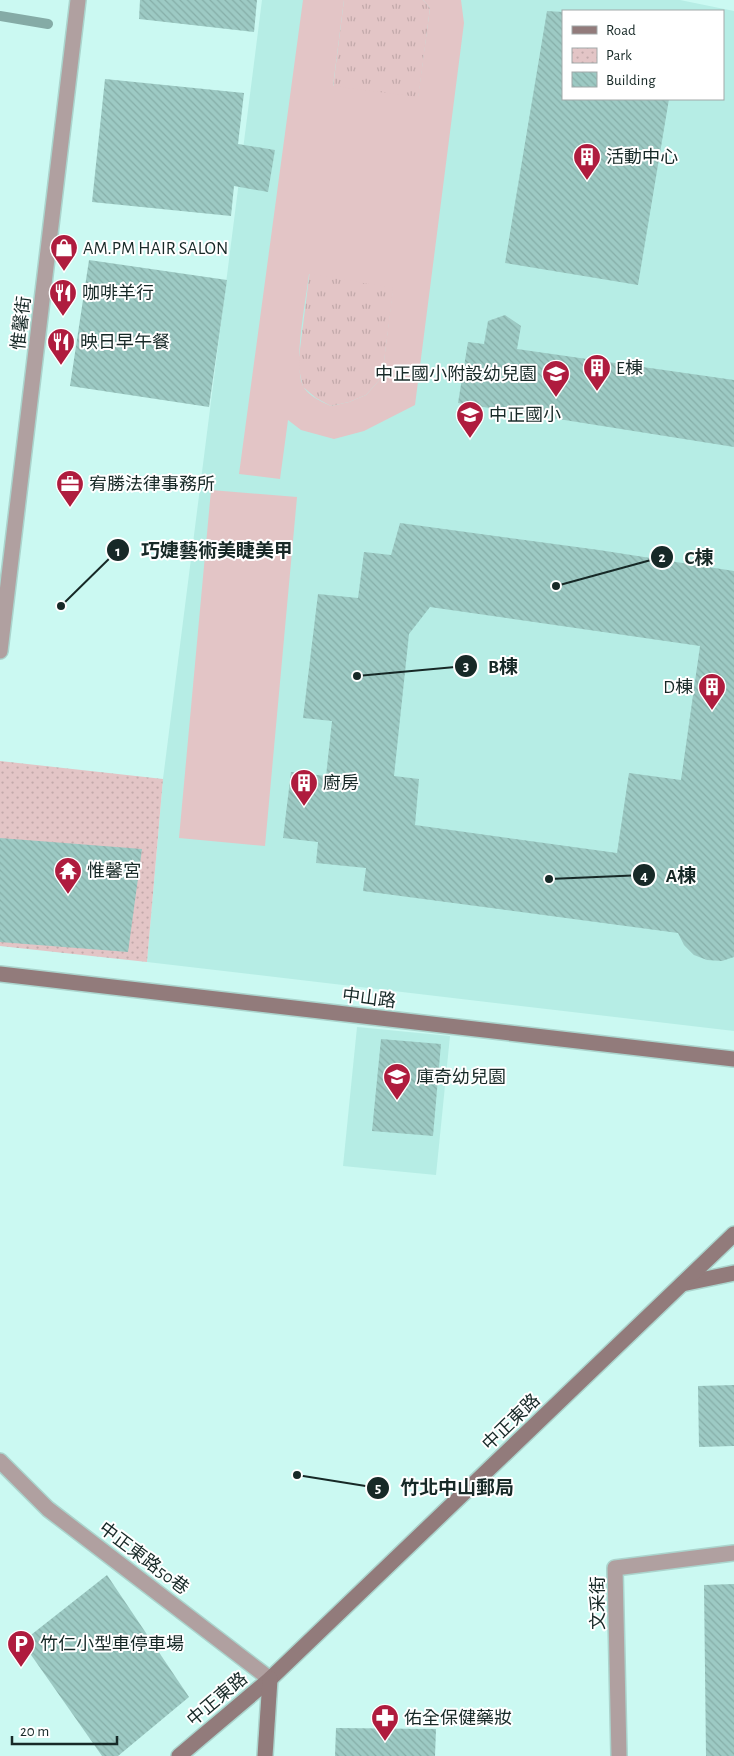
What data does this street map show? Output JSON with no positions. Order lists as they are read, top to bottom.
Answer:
{
  "streets": {
    "street": [
      "惟馨街",
      "中山路",
      "中正東路",
      "中正東路50巷",
      "文采街"
    ]
  },
  "crossings": [
    ["中正東路", "中正東路50巷"]
  ],
  "places": {
    "building": [
      "活動中心",
      "E棟",
      "D棟",
      "廚房"
    ],
    "shop": ["AM.PM HAIR SALON"],
    "restaurant": ["咖啡羊行", "映日早午餐"],
    "school or university": ["中正國小附設幼兒園", "中正國小", "庫奇幼兒園"],
    "office": ["宥勝法律事務所"],
    "other": [
      "C棟",
      "巧婕藝術美睫美甲",
      "B棟",
      "A棟",
      "竹北中山郵局"
    ],
    "temple": ["惟馨宮"],
    "parking": ["竹仁小型車停車場"],
    "pharmacy": ["佑全保健藥妝"]
  },
  "legend": ["Road", "Park", "Building"],
  "scale_bar": "20 m"
}
